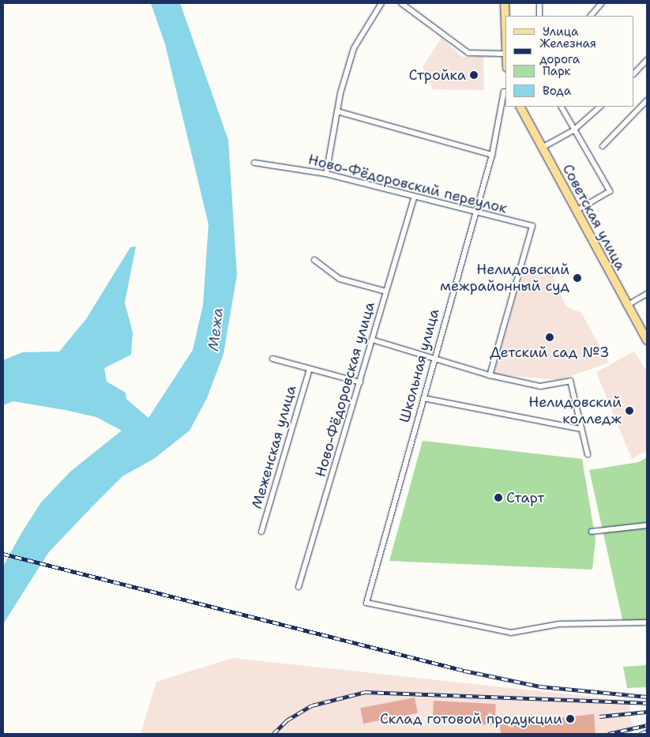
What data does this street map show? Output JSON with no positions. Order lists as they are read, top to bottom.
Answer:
{
  "streets": {
    "main road": ["Советская улица"],
    "street": [
      "Ново-Фёдоровский переулок",
      "Школьная улица",
      "Ново-Фёдоровская улица",
      "Меженская улица"
    ]
  },
  "crossings": [
    ["Ново-Фёдоровский переулок", "Школьная улица"],
    ["Ново-Фёдоровский переулок", "Ново-Фёдоровская улица"]
  ],
  "water": ["Межа"],
  "places": [
    "Стройка",
    "Нелидовский межрайонный суд",
    "Детский сад №3",
    "Нелидовский колледж",
    "Старт",
    "Склад готовой продукции"
  ],
  "legend": [
    "Улица",
    "Железная дорога",
    "Парк",
    "Вода"
  ]
}
